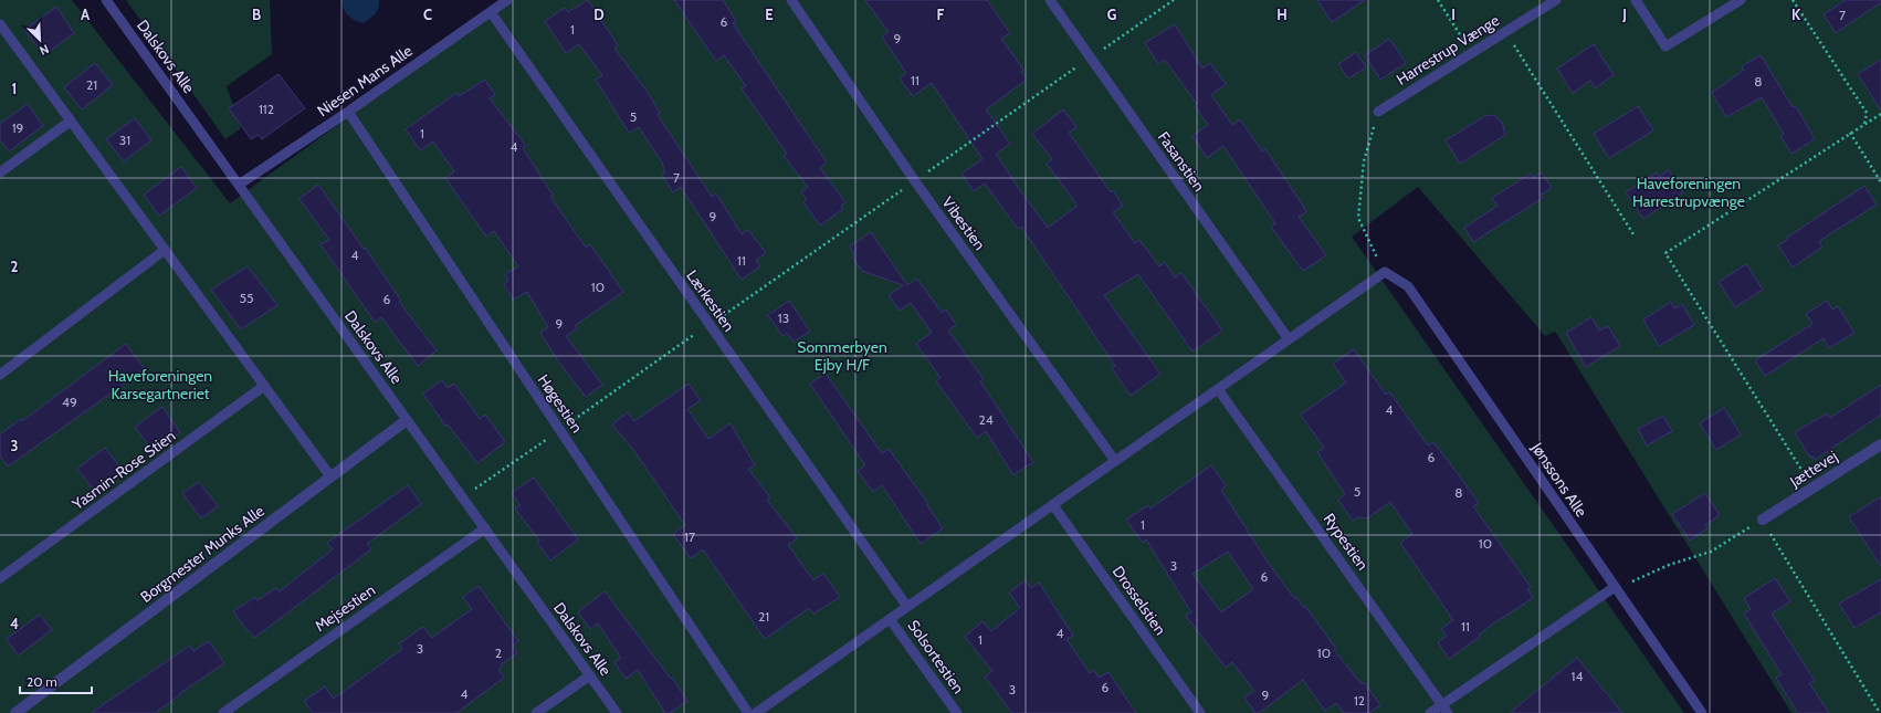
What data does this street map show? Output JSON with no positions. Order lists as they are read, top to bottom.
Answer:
{
  "streets": {
    "street": ["Jættevej", "Borgmester Munks Alle"],
    "lane": [
      "Harrestrup Vænge",
      "Dalskovs Alle",
      "Niesen Mans Alle",
      "Fasanstien",
      "Vibestien",
      "Lærkestien",
      "Høgestien",
      "Yasmin-Rose Stien",
      "Jønssons Alle",
      "Rypestien",
      "Drosselstien",
      "Mejsestien",
      "Solsortestien"
    ]
  },
  "crossings": [
    ["Dalskovs Alle", "Niesen Mans Alle"],
    ["Dalskovs Alle", "Borgmester Munks Alle"],
    ["Dalskovs Alle", "Mejsestien"],
    ["Niesen Mans Alle", "Lærkestien"],
    ["Niesen Mans Alle", "Høgestien"]
  ],
  "parks": ["Haveforeningen Harrestrupvænge", "Sommerbyen Ejby H/F", "Haveforeningen Karsegartneriet"],
  "house_numbers": [
    "7",
    "6",
    "1",
    "9",
    "11",
    "8",
    "21",
    "112",
    "5",
    "19",
    "1",
    "31",
    "4",
    "7",
    "9",
    "4",
    "11",
    "10",
    "55",
    "6",
    "13",
    "9",
    "49",
    "4",
    "24",
    "6",
    "5",
    "8",
    "1",
    "17",
    "10",
    "3",
    "6",
    "21",
    "11",
    "4",
    "1",
    "3",
    "2",
    "10",
    "14",
    "6",
    "3",
    "4",
    "9",
    "12"
  ],
  "scale_bar": "20 m",
  "north": "bottom right",
  "grid": {
    "columns": [
      "A",
      "B",
      "C",
      "D",
      "E",
      "F",
      "G",
      "H",
      "I",
      "J",
      "K"
    ],
    "rows": [
      "1",
      "2",
      "3",
      "4"
    ]
  }
}
